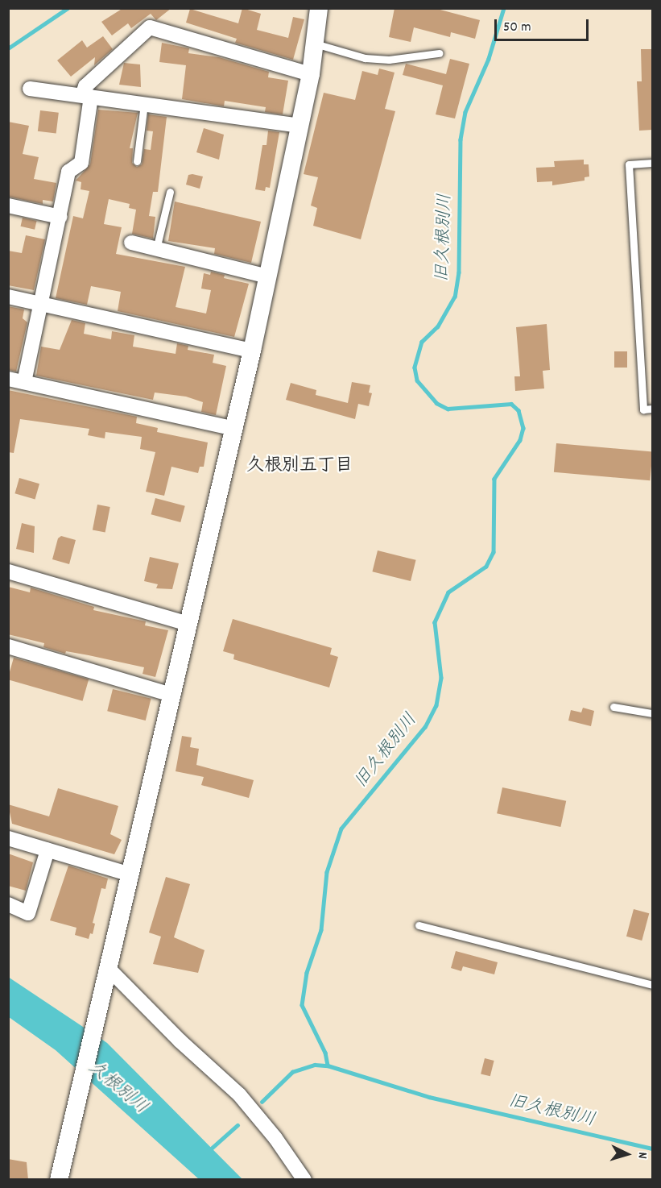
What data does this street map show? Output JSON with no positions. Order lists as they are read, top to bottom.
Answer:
{
  "districts": ["久根別五丁目"],
  "water": ["旧久根別川", "久根別川"],
  "scale_bar": "50 m",
  "north": "right"
}
